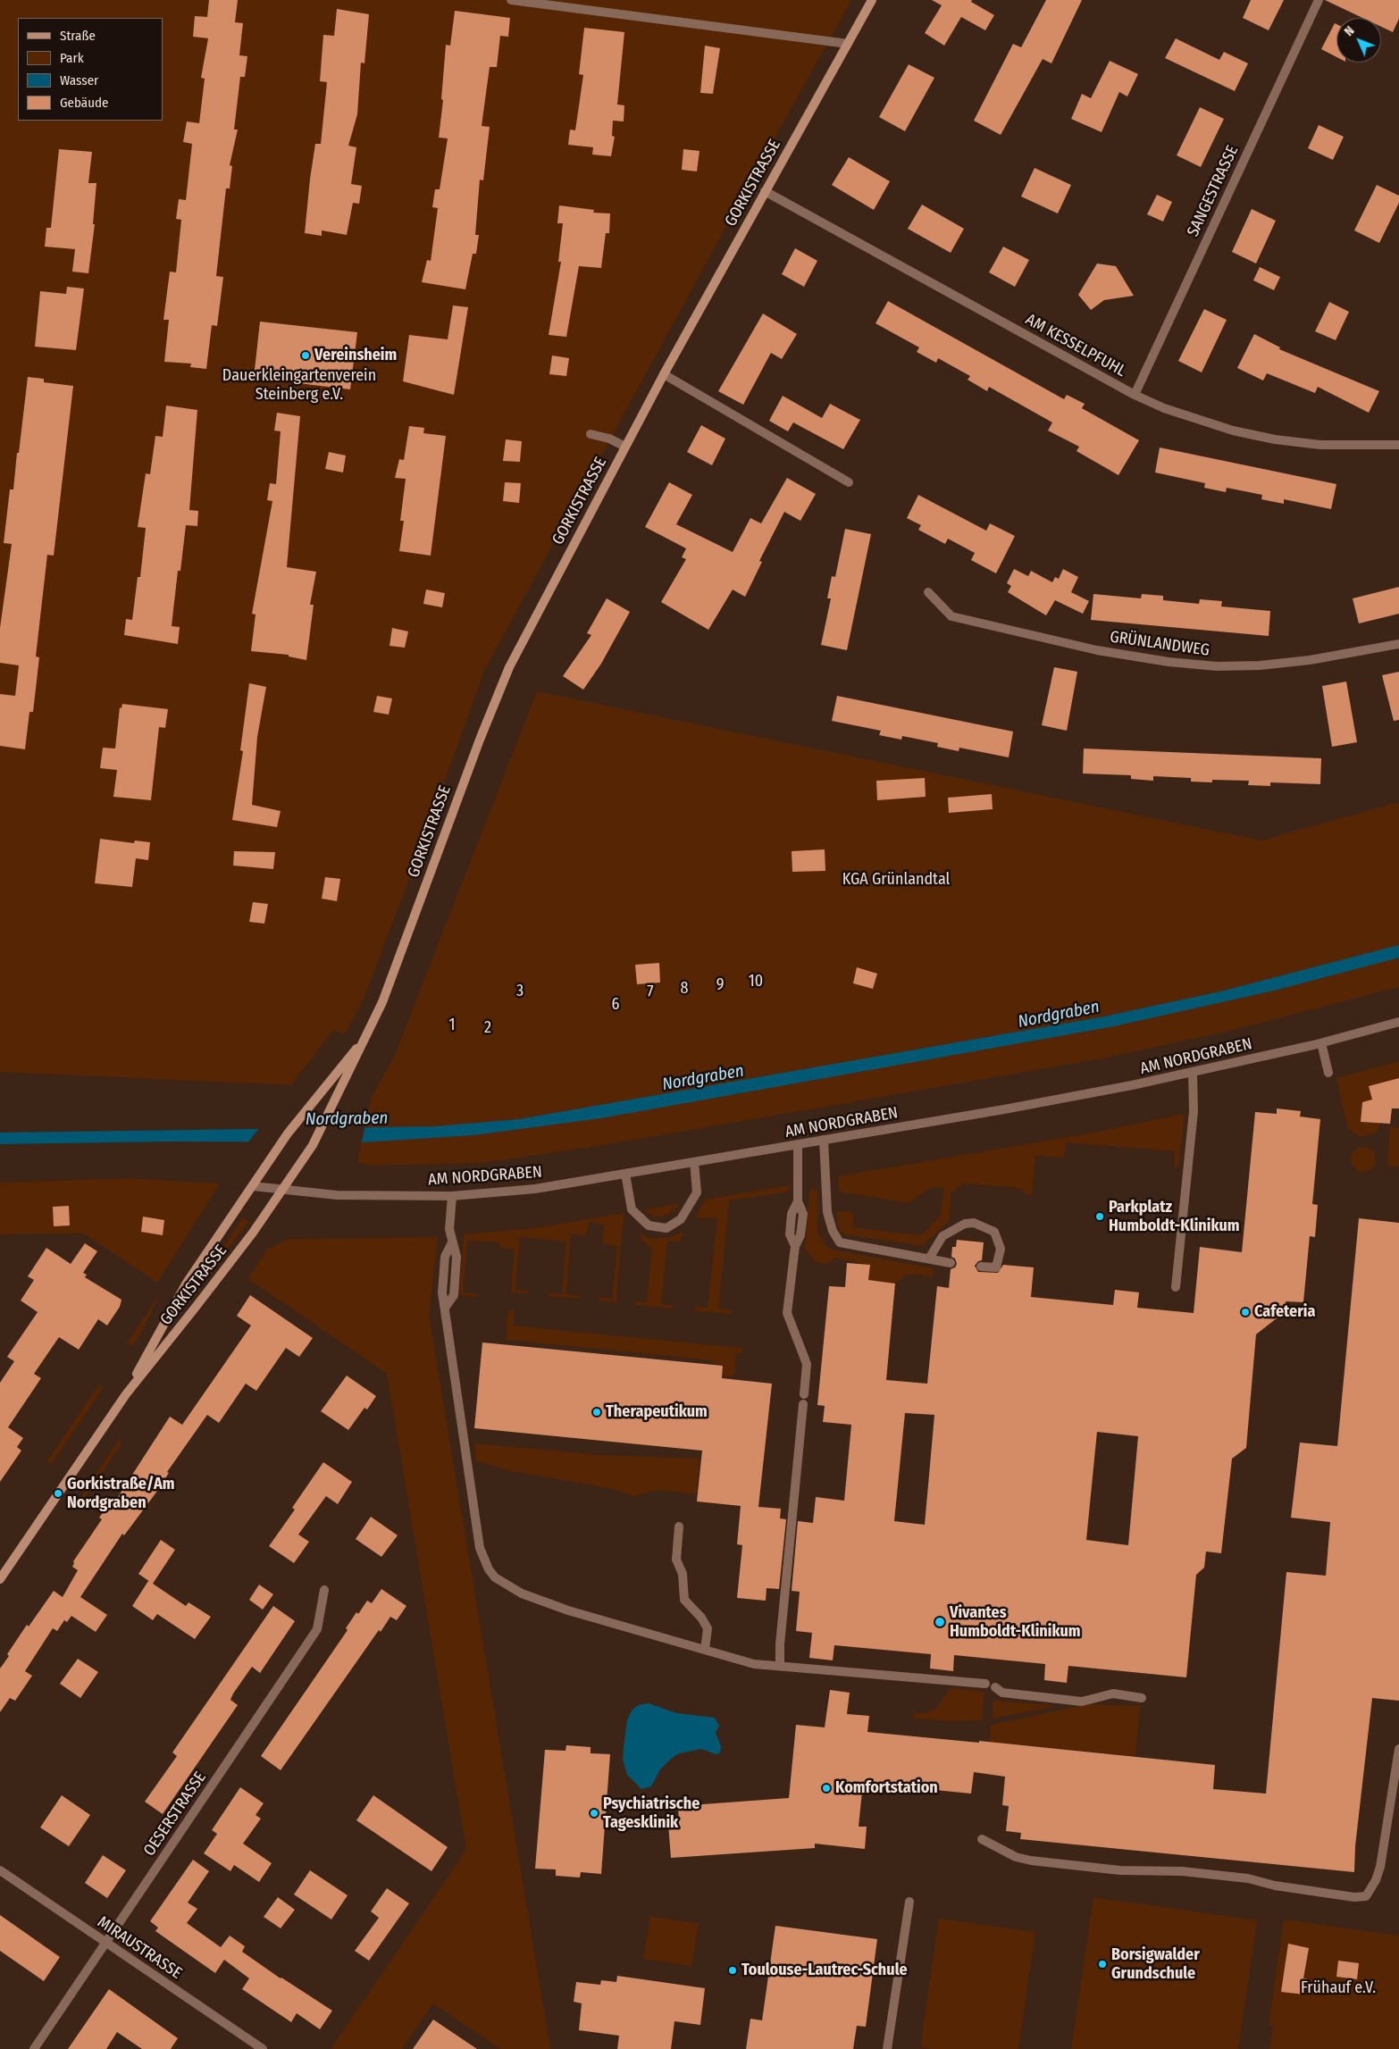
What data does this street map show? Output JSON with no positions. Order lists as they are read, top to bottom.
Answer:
{
  "streets": {
    "main road": ["GORKISTRASSE"],
    "street": [
      "SANGESTRASSE",
      "AM KESSELPFUHL",
      "GRÜNLANDWEG",
      "AM NORDGRABEN",
      "OESERSTRASSE",
      "MIRAUSTRASSE"
    ]
  },
  "crossings": [
    ["GORKISTRASSE", "AM KESSELPFUHL"],
    ["GORKISTRASSE", "AM NORDGRABEN"],
    ["SANGESTRASSE", "AM KESSELPFUHL"],
    ["OESERSTRASSE", "MIRAUSTRASSE"]
  ],
  "water": ["Nordgraben"],
  "parks": [
    "Dauerkleingartenverein Steinberg e.V.",
    "KGA Grünlandtal",
    "10",
    "9",
    "8",
    "3",
    "7",
    "6",
    "1",
    "2",
    "Frühauf e.V."
  ],
  "places": [
    "Vereinsheim",
    "Parkplatz Humboldt-Klinikum",
    "Cafeteria",
    "Therapeutikum",
    "Gorkistraße/Am Nordgraben",
    "Vivantes Humboldt-Klinikum",
    "Komfortstation",
    "Psychiatrische Tagesklinik",
    "Borsigwalder Grundschule",
    "Toulouse-Lautrec-Schule"
  ],
  "legend": [
    "Straße",
    "Park",
    "Wasser",
    "Gebäude"
  ],
  "north": "top left"
}
